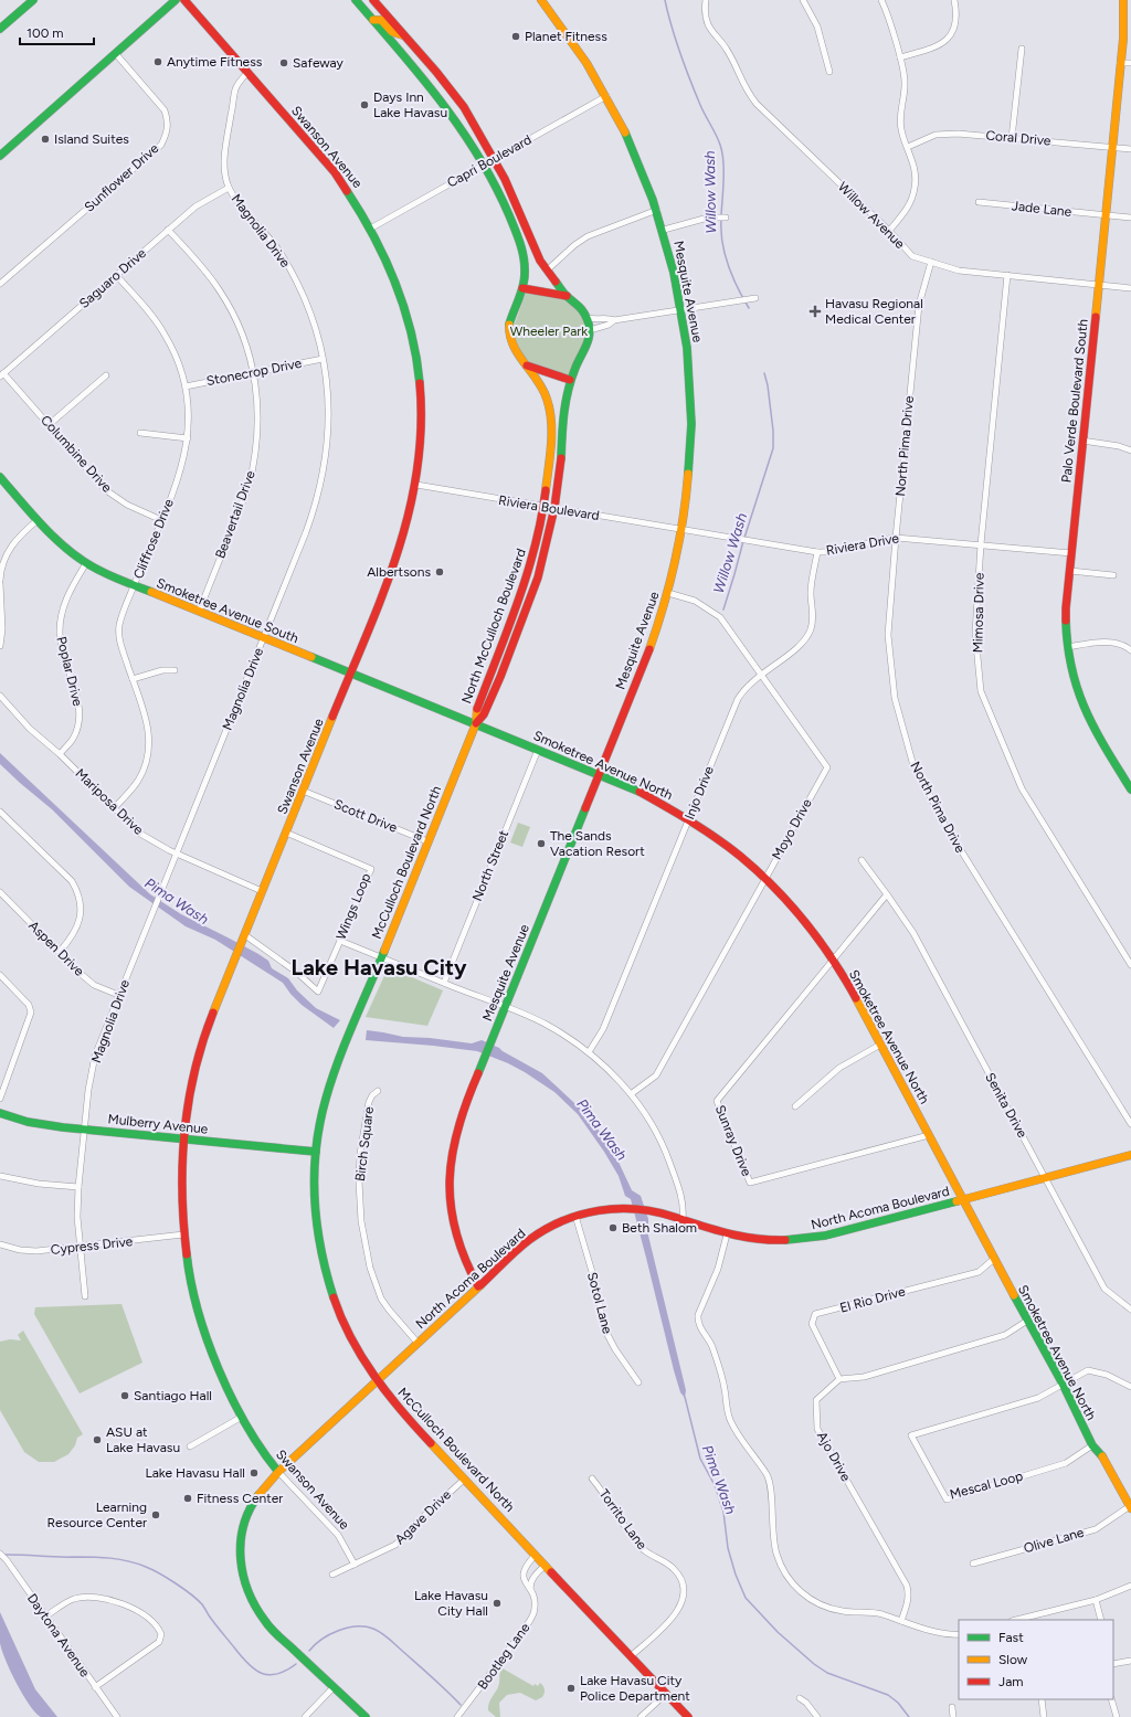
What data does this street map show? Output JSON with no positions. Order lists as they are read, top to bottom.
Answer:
{
  "streets": {
    "main road": [
      "Swanson Avenue",
      "Mesquite Avenue",
      "Palo Verde Boulevard South",
      "Smoketree Avenue South",
      "North McCulloch Boulevard",
      "Smoketree Avenue North",
      "McCulloch Boulevard North",
      "Mulberry Avenue",
      "North Acoma Boulevard"
    ],
    "street": [
      "Coral Drive",
      "Capri Boulevard",
      "Sunflower Drive",
      "Jade Lane",
      "Willow Avenue",
      "Magnolia Drive",
      "Saguaro Drive",
      "Stonecrop Drive",
      "North Pima Drive",
      "Columbine Drive",
      "Riviera Boulevard",
      "Beavertail Drive",
      "Cliffrose Drive",
      "Riviera Drive",
      "Mimosa Drive",
      "Poplar Drive",
      "Injo Drive",
      "Mariposa Drive",
      "Scott Drive",
      "Moyo Drive",
      "North Street",
      "Wings Loop",
      "Aspen Drive",
      "Senita Drive",
      "Sunray Drive",
      "Birch Square",
      "Cypress Drive",
      "El Rio Drive",
      "Sotol Lane",
      "Ajo Drive",
      "Mescal Loop",
      "Agave Drive",
      "Torrito Lane",
      "Olive Lane",
      "Daytona Avenue",
      "Bootleg Lane"
    ]
  },
  "crossings": [
    ["Coral Drive", "Palo Verde Boulevard South"],
    ["Swanson Avenue", "Capri Boulevard"],
    ["Swanson Avenue", "Magnolia Drive"],
    ["Swanson Avenue", "Riviera Boulevard"],
    ["Swanson Avenue", "Smoketree Avenue South"],
    ["Swanson Avenue", "Mariposa Drive"],
    ["Swanson Avenue", "Scott Drive"],
    ["Swanson Avenue", "Wings Loop"],
    ["Swanson Avenue", "Mulberry Avenue"],
    ["Swanson Avenue", "North Acoma Boulevard"],
    ["Swanson Avenue", "Cypress Drive"],
    ["Swanson Avenue", "Agave Drive"],
    ["Capri Boulevard", "Mesquite Avenue"],
    ["Jade Lane", "Palo Verde Boulevard South"],
    ["Willow Avenue", "Palo Verde Boulevard South"],
    ["Willow Avenue", "North Pima Drive"],
    ["Willow Avenue", "Mimosa Drive"],
    ["Magnolia Drive", "Saguaro Drive"],
    ["Magnolia Drive", "Stonecrop Drive"],
    ["Magnolia Drive", "Smoketree Avenue South"],
    ["Magnolia Drive", "Mariposa Drive"],
    ["Magnolia Drive", "Aspen Drive"],
    ["Magnolia Drive", "Mulberry Avenue"],
    ["Magnolia Drive", "Cypress Drive"],
    ["Saguaro Drive", "Columbine Drive"],
    ["Saguaro Drive", "Beavertail Drive"],
    ["Saguaro Drive", "Cliffrose Drive"],
    ["Mesquite Avenue", "Riviera Boulevard"],
    ["Mesquite Avenue", "Riviera Drive"],
    ["Mesquite Avenue", "Smoketree Avenue North"],
    ["Mesquite Avenue", "Moyo Drive"],
    ["Mesquite Avenue", "North Acoma Boulevard"],
    ["Stonecrop Drive", "Beavertail Drive"],
    ["Stonecrop Drive", "Cliffrose Drive"],
    ["Palo Verde Boulevard South", "Riviera Drive"],
    ["North Pima Drive", "Riviera Drive"],
    ["Columbine Drive", "Cliffrose Drive"],
    ["Riviera Boulevard", "Riviera Drive"],
    ["Riviera Boulevard", "North McCulloch Boulevard"],
    ["Beavertail Drive", "Smoketree Avenue South"],
    ["Cliffrose Drive", "Smoketree Avenue South"],
    ["Cliffrose Drive", "Mariposa Drive"],
    ["Riviera Drive", "Mimosa Drive"],
    ["Riviera Drive", "Injo Drive"],
    ["Smoketree Avenue South", "North McCulloch Boulevard"],
    ["Smoketree Avenue South", "Poplar Drive"],
    ["Smoketree Avenue South", "Smoketree Avenue North"],
    ["Smoketree Avenue South", "McCulloch Boulevard North"],
    ["North McCulloch Boulevard", "Smoketree Avenue North"],
    ["North McCulloch Boulevard", "McCulloch Boulevard North"],
    ["Poplar Drive", "Mariposa Drive"],
    ["Smoketree Avenue North", "Injo Drive"],
    ["Smoketree Avenue North", "Moyo Drive"],
    ["Smoketree Avenue North", "McCulloch Boulevard North"],
    ["Smoketree Avenue North", "North Street"],
    ["Smoketree Avenue North", "Sunray Drive"],
    ["Smoketree Avenue North", "North Acoma Boulevard"],
    ["Smoketree Avenue North", "El Rio Drive"],
    ["Smoketree Avenue North", "Mescal Loop"],
    ["Smoketree Avenue North", "Olive Lane"],
    ["Injo Drive", "Moyo Drive"],
    ["Scott Drive", "McCulloch Boulevard North"],
    ["McCulloch Boulevard North", "Mulberry Avenue"],
    ["McCulloch Boulevard North", "North Acoma Boulevard"],
    ["McCulloch Boulevard North", "Agave Drive"],
    ["McCulloch Boulevard North", "Torrito Lane"],
    ["McCulloch Boulevard North", "Bootleg Lane"],
    ["Senita Drive", "Sunray Drive"],
    ["Senita Drive", "North Acoma Boulevard"],
    ["Birch Square", "North Acoma Boulevard"],
    ["North Acoma Boulevard", "Sotol Lane"],
    ["El Rio Drive", "Ajo Drive"]
  ],
  "districts": ["Lake Havasu City"],
  "water": ["Willow Wash", "Pima Wash"],
  "parks": ["Wheeler Park"],
  "places": {
    "other": [
      "Planet Fitness",
      "Anytime Fitness",
      "Safeway",
      "Days Inn Lake Havasu",
      "Island Suites",
      "Albertsons",
      "The Sands Vacation Resort",
      "Beth Shalom",
      "Santiago Hall",
      "ASU at Lake Havasu",
      "Lake Havasu Hall",
      "Fitness Center",
      "Learning Resource Center",
      "Lake Havasu City Hall",
      "Lake Havasu City Police Department"
    ],
    "health": ["Havasu Regional Medical Center"]
  },
  "legend": ["Fast", "Slow", "Jam"],
  "scale_bar": "100 m"
}
